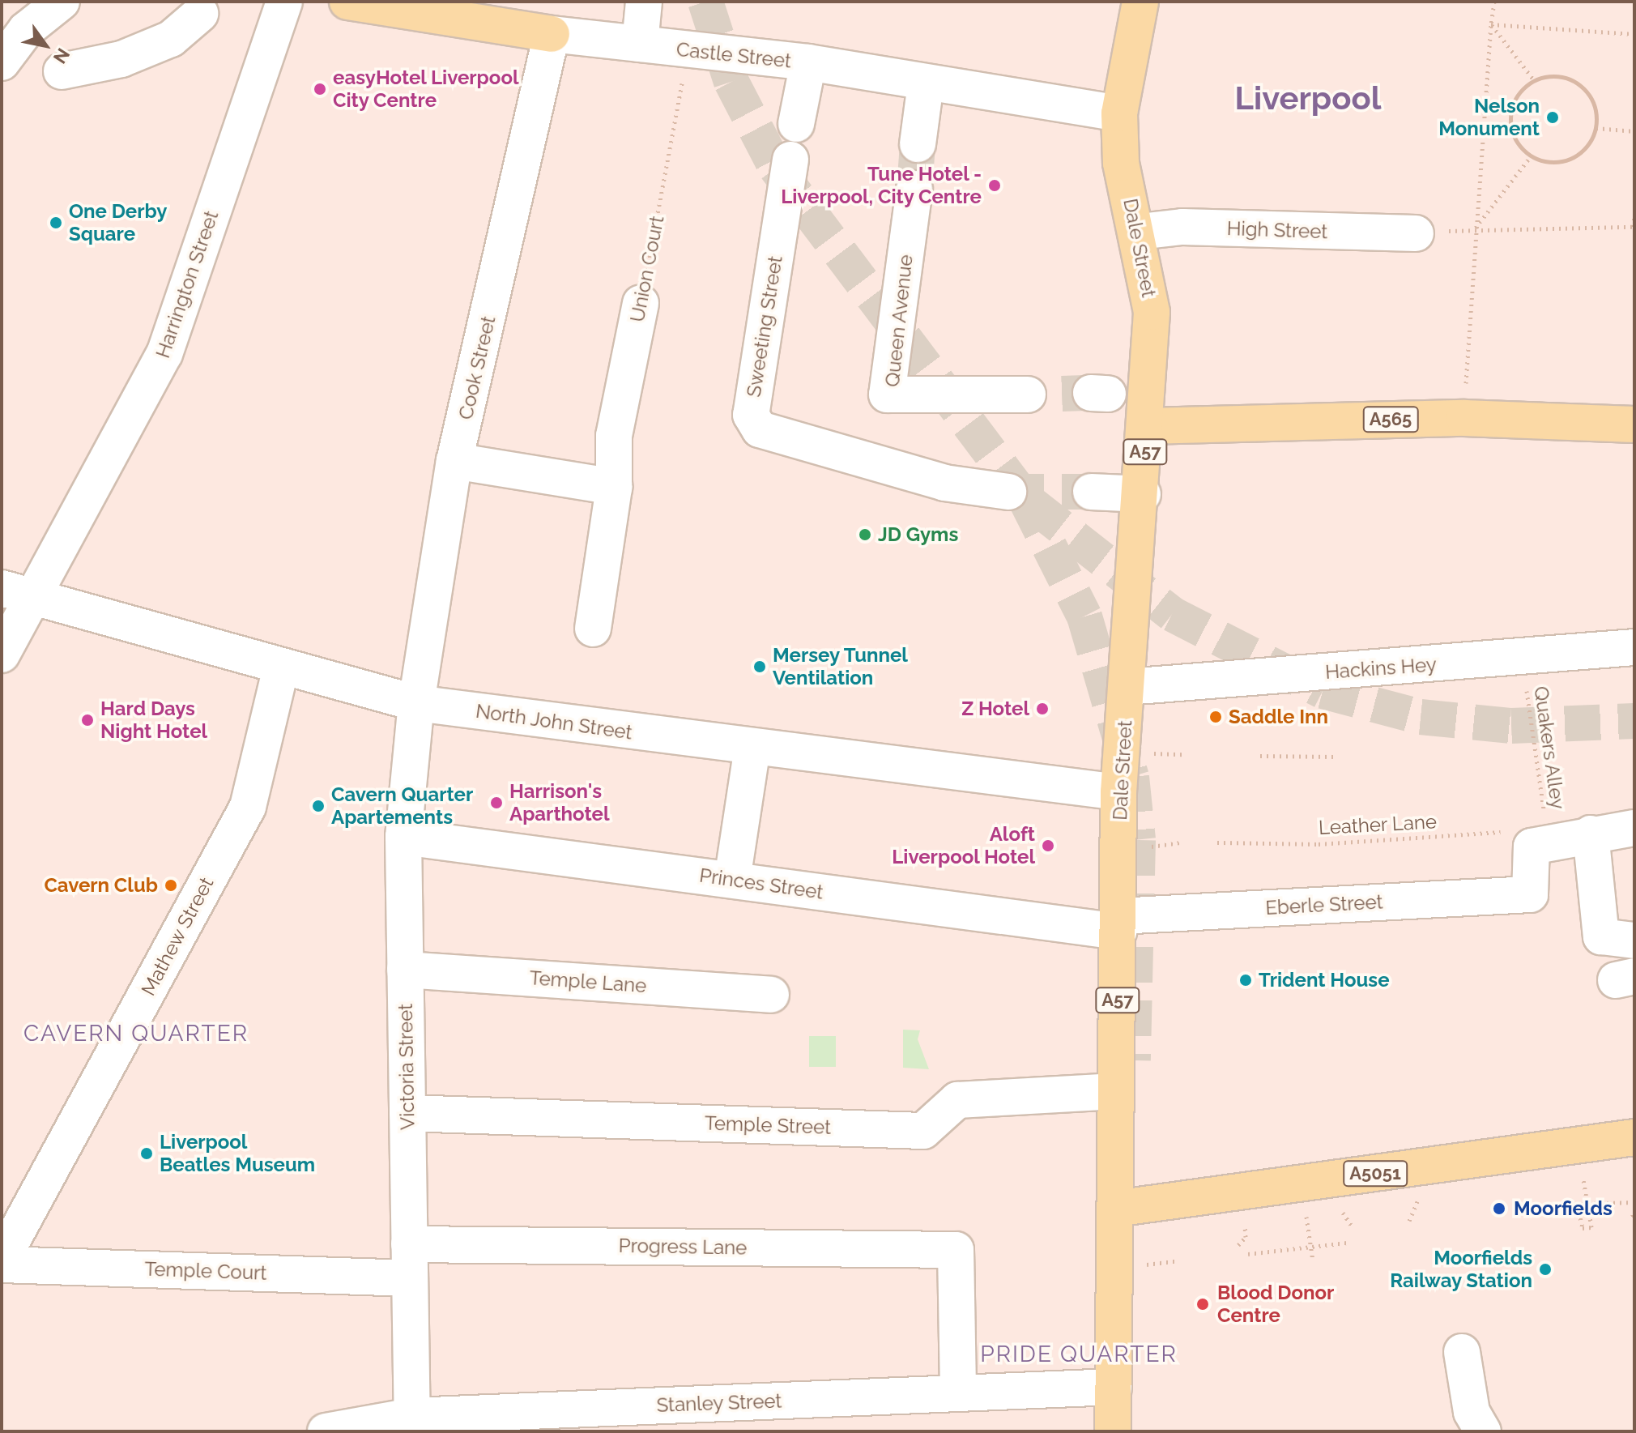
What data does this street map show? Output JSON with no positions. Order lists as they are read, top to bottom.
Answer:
{
  "streets": {
    "main road": [
      "Castle Street",
      "Dale Street",
      "A565",
      "A57",
      "A5051"
    ],
    "street": [
      "High Street",
      "Union Court",
      "Harrington Street",
      "Queen Avenue",
      "Sweeting Street",
      "Cook Street",
      "Hackins Hey",
      "North John Street",
      "Princes Street",
      "Eberle Street",
      "Mathew Street",
      "Temple Lane",
      "Victoria Street",
      "Temple Street",
      "Progress Lane",
      "Temple Court",
      "Stanley Street"
    ],
    "path": ["Quakers Alley", "Leather Lane"]
  },
  "crossings": [
    ["Castle Street", "Dale Street"],
    ["Castle Street", "Union Court"],
    ["Castle Street", "Cook Street"],
    ["Castle Street", "A57"],
    ["High Street", "Dale Street"],
    ["Dale Street", "A565"],
    ["Dale Street", "A57"],
    ["Dale Street", "Hackins Hey"],
    ["Dale Street", "North John Street"],
    ["Dale Street", "Princes Street"],
    ["Dale Street", "Eberle Street"],
    ["Dale Street", "Temple Street"],
    ["Dale Street", "A5051"],
    ["Dale Street", "Stanley Street"],
    ["Harrington Street", "North John Street"],
    ["Cook Street", "North John Street"],
    ["Cook Street", "Victoria Street"],
    ["Hackins Hey", "Quakers Alley"],
    ["North John Street", "Mathew Street"],
    ["North John Street", "Victoria Street"],
    ["Quakers Alley", "Leather Lane"],
    ["Quakers Alley", "Eberle Street"],
    ["Leather Lane", "Eberle Street"],
    ["Princes Street", "Eberle Street"],
    ["Princes Street", "Victoria Street"],
    ["Mathew Street", "Temple Court"],
    ["Temple Lane", "Victoria Street"],
    ["Victoria Street", "Temple Street"],
    ["Victoria Street", "Progress Lane"],
    ["Victoria Street", "Temple Court"],
    ["Victoria Street", "Stanley Street"],
    ["Progress Lane", "Temple Court"],
    ["Progress Lane", "Stanley Street"]
  ],
  "districts": ["Liverpool", "CAVERN QUARTER", "PRIDE QUARTER"],
  "places": [
    "easyHotel Liverpool City Centre",
    "Nelson Monument",
    "Tune Hotel - Liverpool, City Centre",
    "One Derby Square",
    "JD Gyms",
    "Mersey Tunnel Ventilation",
    "Z Hotel",
    "Saddle Inn",
    "Hard Days Night Hotel",
    "Harrison's Aparthotel",
    "Cavern Quarter Apartements",
    "Aloft Liverpool Hotel",
    "Cavern Club",
    "Trident House",
    "Liverpool Beatles Museum",
    "Moorfields",
    "Moorfields Railway Station",
    "Blood Donor Centre"
  ],
  "north": "bottom right"
}
